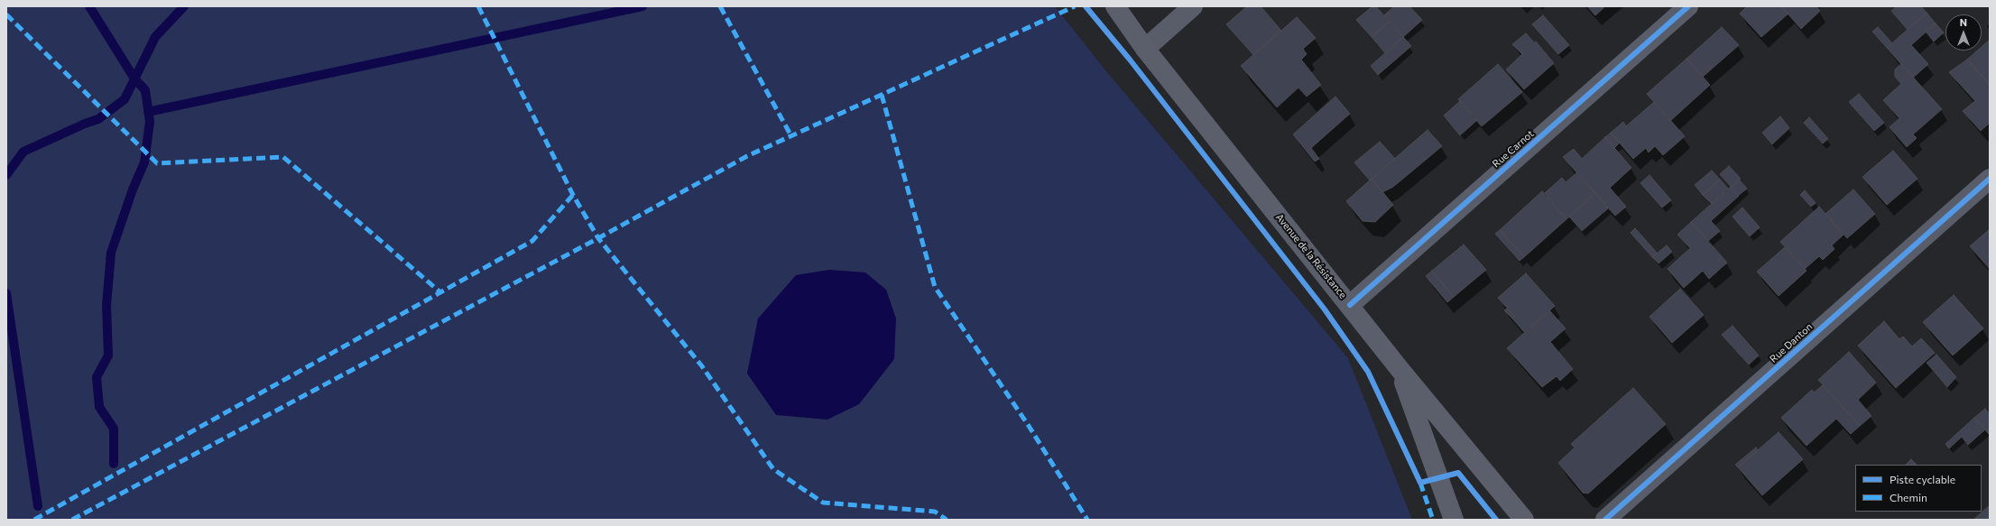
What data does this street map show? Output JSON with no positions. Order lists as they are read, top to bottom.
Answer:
{
  "streets": {
    "main road": ["Avenue de la Résistance"],
    "street": ["Rue Carnot", "Rue Danton"]
  },
  "crossings": [
    ["Rue Carnot", "Avenue de la Résistance"]
  ],
  "legend": ["Piste cyclable", "Chemin"],
  "north": "top"
}
